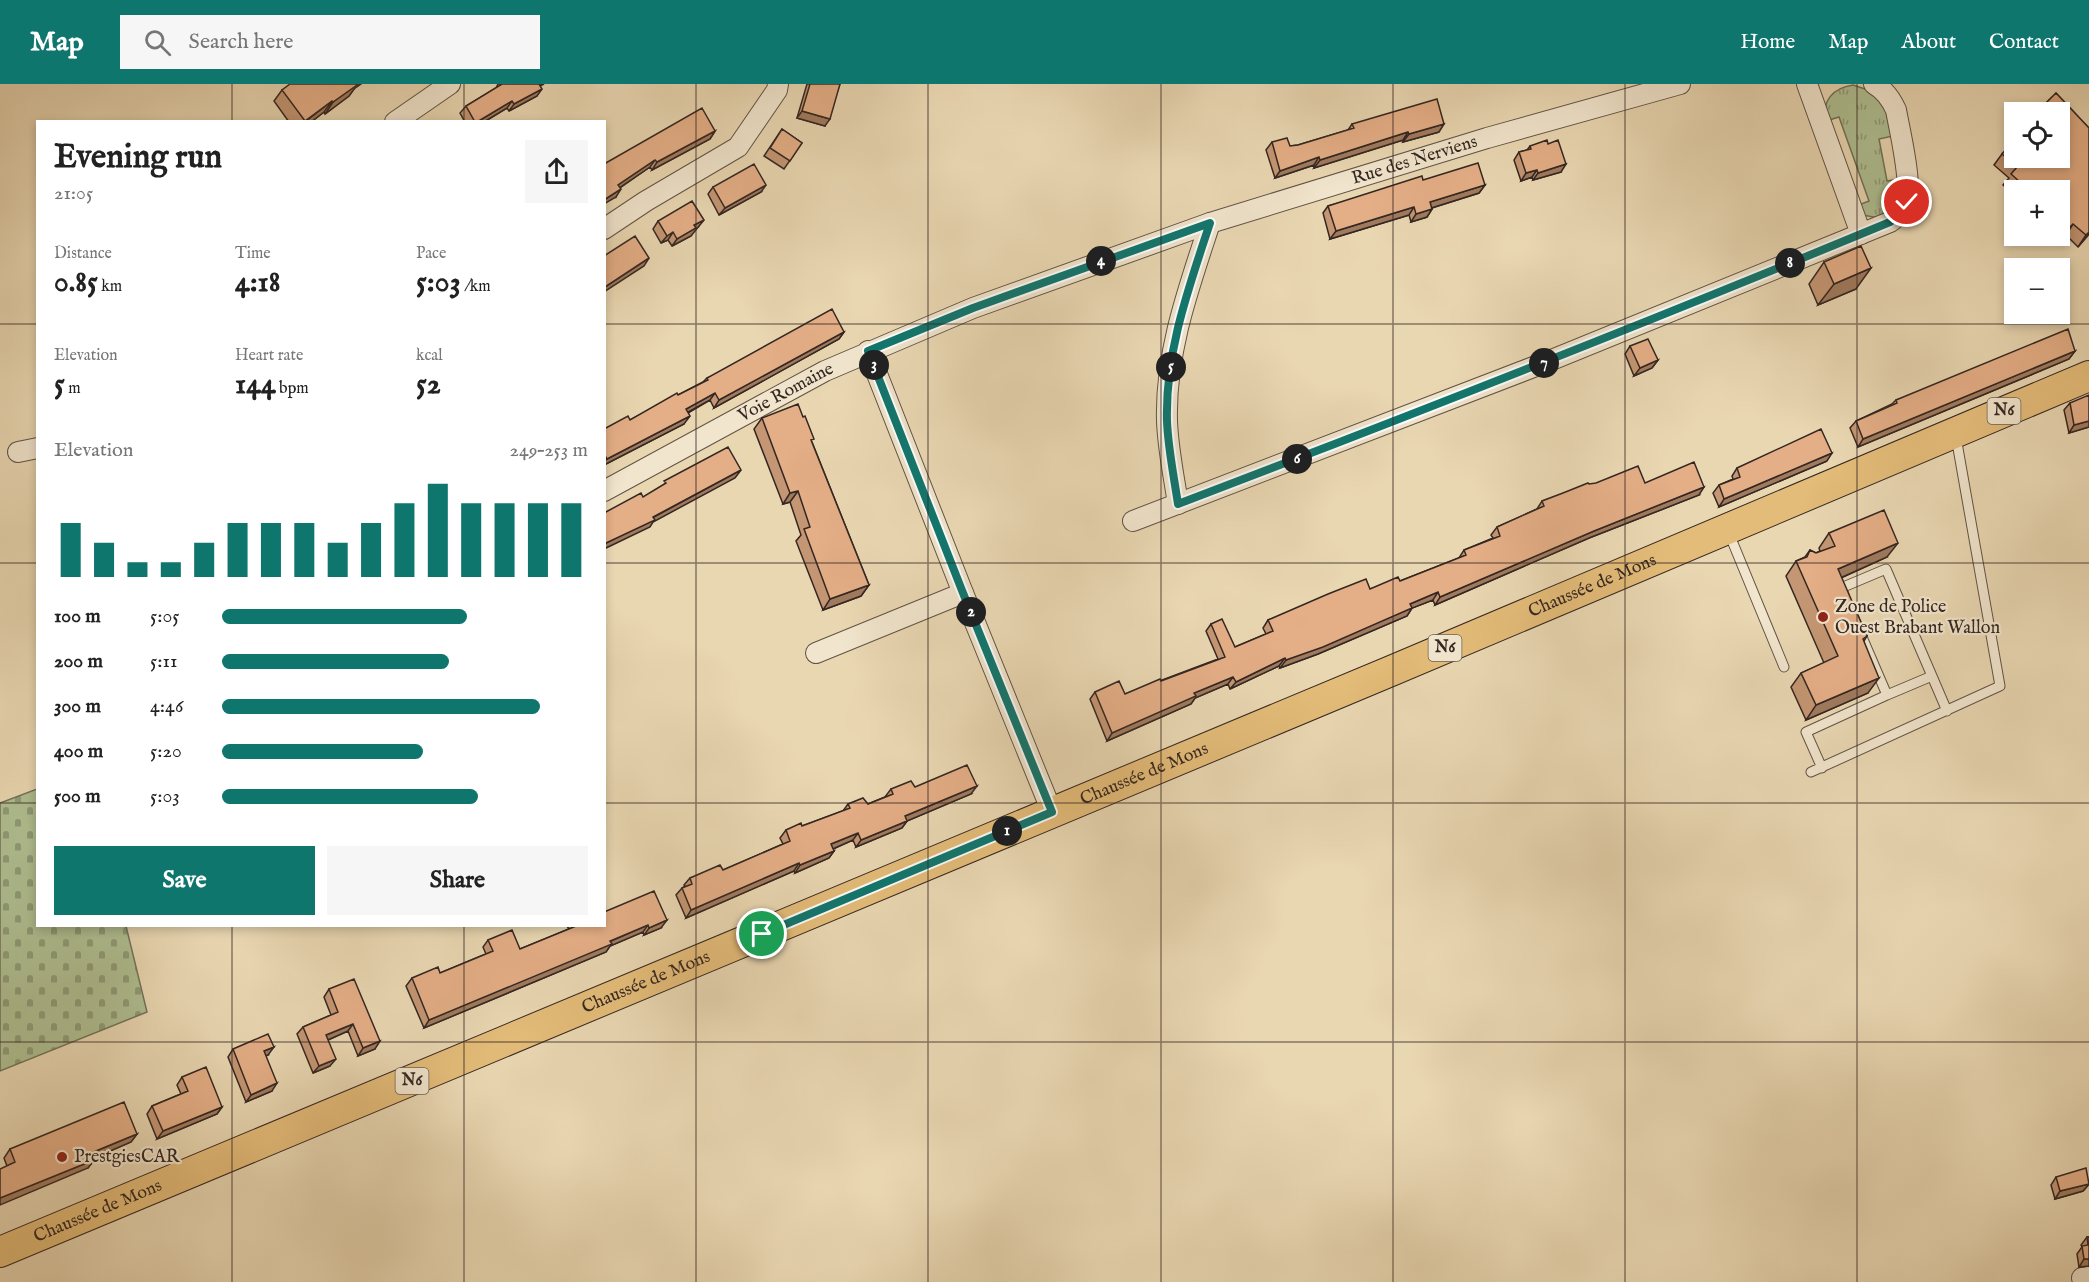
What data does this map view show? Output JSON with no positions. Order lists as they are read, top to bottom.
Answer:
{
  "streets": {
    "main road": ["N6", "Chaussée de Mons"],
    "street": ["Rue des Nerviens", "Voie Romaine"]
  },
  "crossings": [
    ["Rue des Nerviens", "Voie Romaine"]
  ],
  "places": ["Zone de Police Ouest Brabant Wallon", "PrestgiesCAR"],
  "page": {
    "header": "Map",
    "search": "Search here",
    "nav": [
      "Home",
      "Map",
      "About",
      "Contact"
    ],
    "map_buttons": ["+", "−"],
    "heading": ["Evening run", "21:05"],
    "stats": [
      ["Distance", "0.85 km"],
      ["Time", "4:18"],
      ["Pace", "5:03 /km"],
      ["Elevation", "5 m"],
      ["Heart rate", "144 bpm"],
      ["kcal", "52"]
    ],
    "pins": [
      "4",
      "8",
      "7",
      "3",
      "5",
      "6",
      "2",
      "1"
    ],
    "chart": ["Elevation", "249–253 m"],
    "list": [
      {
        "name": "100 m",
        "note": "5:05"
      },
      {
        "name": "200 m",
        "note": "5:11"
      },
      {
        "name": "300 m",
        "note": "4:46"
      },
      {
        "name": "400 m",
        "note": "5:20"
      },
      {
        "name": "500 m",
        "note": "5:03"
      }
    ],
    "buttons": ["Save", "Share"]
  }
}
